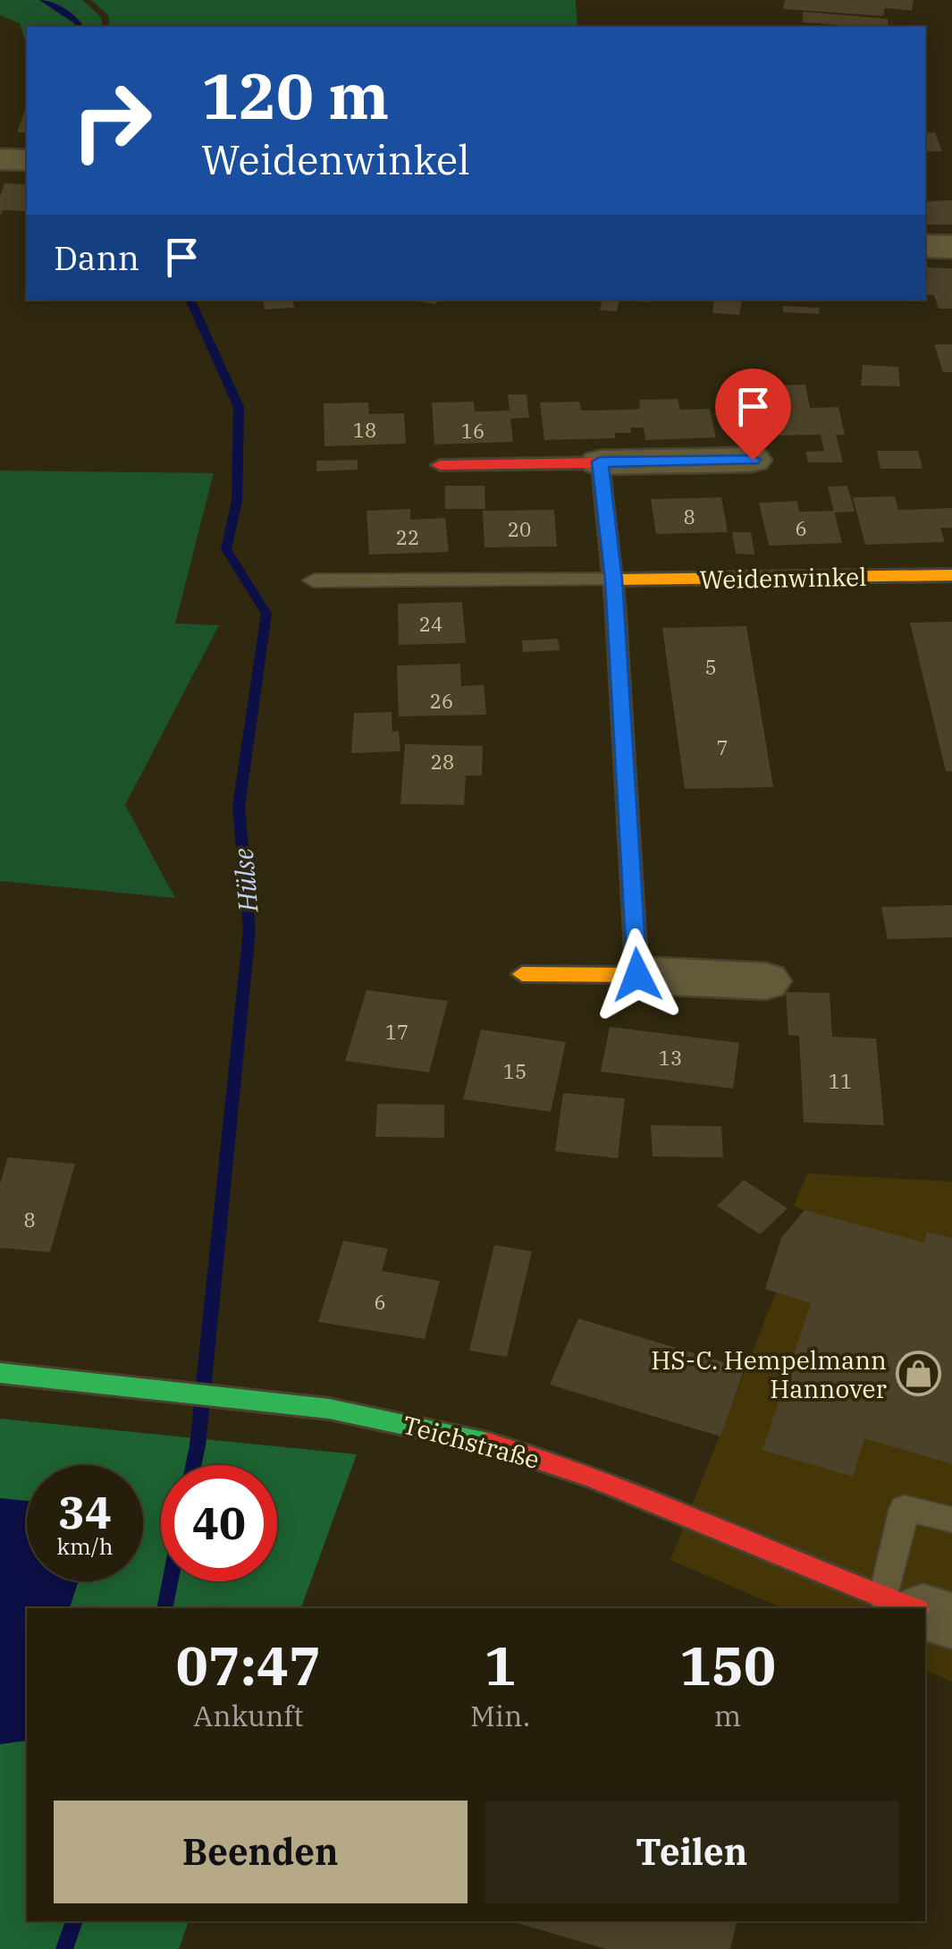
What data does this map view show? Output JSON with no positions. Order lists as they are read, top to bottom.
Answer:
{
  "streets": {
    "street": ["Weidenwinkel", "Teichstraße"]
  },
  "water": ["Hülse"],
  "places": {
    "shop": ["HS-C. Hempelmann Hannover"]
  },
  "house_numbers": [
    "18",
    "16",
    "8",
    "6",
    "20",
    "22",
    "24",
    "5",
    "26",
    "7",
    "28",
    "17",
    "13",
    "15",
    "11",
    "8",
    "6"
  ],
  "page": {
    "turn": ["120 m", "Weidenwinkel"],
    "then": "Dann",
    "speed": "34 km/h",
    "limit": "40",
    "eta": [
      "07:47",
      "Ankunft",
      "1",
      "Min.",
      "150",
      "m"
    ],
    "buttons": ["Beenden", "Teilen"]
  }
}
